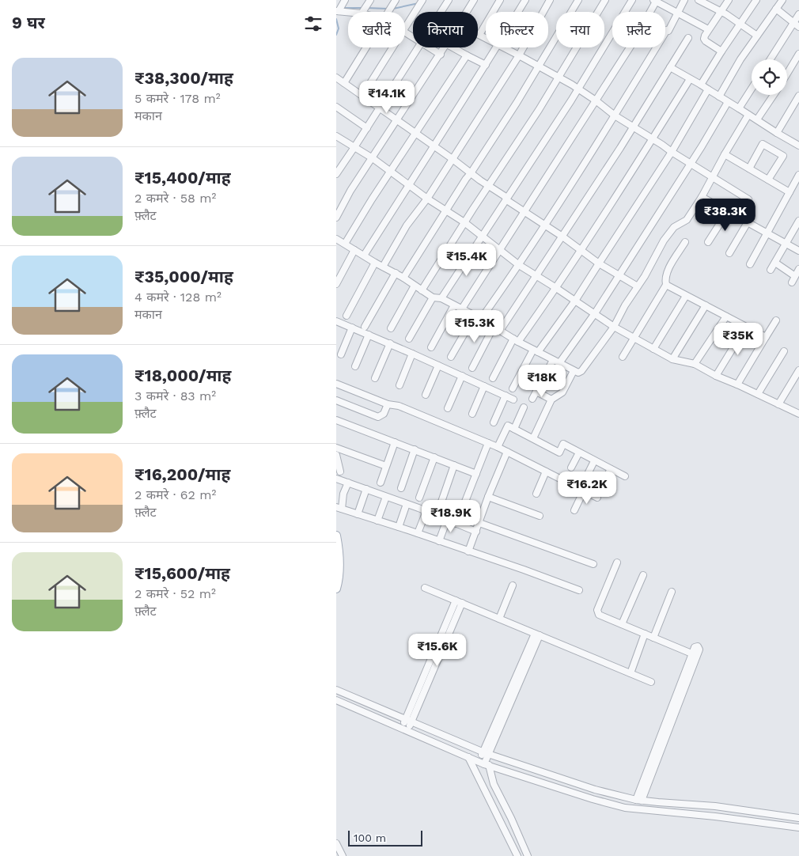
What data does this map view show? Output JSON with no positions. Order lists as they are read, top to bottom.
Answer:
{
  "scale_bar": "100 m",
  "page": {
    "heading": "9 घर",
    "chip": [
      "खरीदें",
      "किराया",
      "फ़िल्टर",
      "नया",
      "फ़्लैट"
    ],
    "list": [
      {
        "name": "₹38,300/माह",
        "note": "5 कमरे · 178 m² · मकान"
      },
      {
        "name": "₹15,400/माह",
        "note": "2 कमरे · 58 m² · फ़्लैट"
      },
      {
        "name": "₹35,000/माह",
        "note": "4 कमरे · 128 m² · मकान"
      },
      {
        "name": "₹18,000/माह",
        "note": "3 कमरे · 83 m² · फ़्लैट"
      },
      {
        "name": "₹16,200/माह",
        "note": "2 कमरे · 62 m² · फ़्लैट"
      },
      {
        "name": "₹15,600/माह",
        "note": "2 कमरे · 52 m² · फ़्लैट"
      }
    ],
    "price": [
      "₹14.1K",
      "₹38.3K",
      "₹15.4K",
      "₹15.3K",
      "₹35K",
      "₹18K",
      "₹16.2K",
      "₹18.9K",
      "₹15.6K"
    ],
    "scale": "100 m"
  }
}
